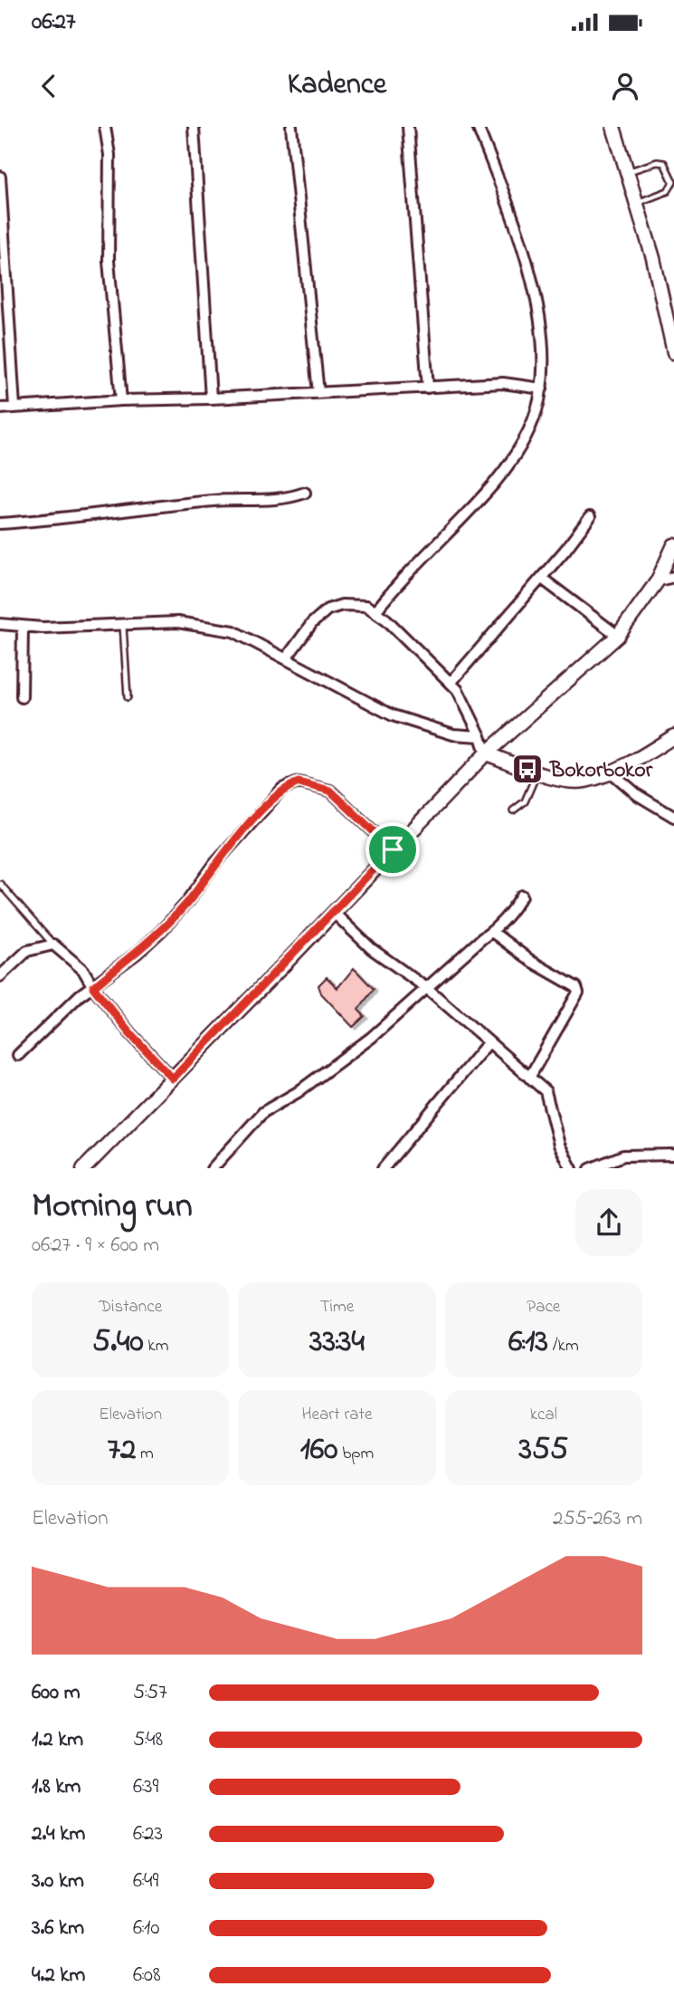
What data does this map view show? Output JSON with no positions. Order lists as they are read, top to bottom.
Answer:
{
  "places": {
    "bus stop": ["Bokorbokor"]
  },
  "page": {
    "status": "06:27",
    "header": "Kadence",
    "heading": ["Morning run", "06:27 · 9 × 600 m"],
    "stats": [
      ["Distance", "5.40 km"],
      ["Time", "33:34"],
      ["Pace", "6:13 /km"],
      ["Elevation", "72 m"],
      ["Heart rate", "160 bpm"],
      ["kcal", "355"]
    ],
    "chart": ["Elevation", "255–263 m"],
    "list": [
      {
        "name": "600 m",
        "note": "5:57"
      },
      {
        "name": "1.2 km",
        "note": "5:48"
      },
      {
        "name": "1.8 km",
        "note": "6:39"
      },
      {
        "name": "2.4 km",
        "note": "6:23"
      },
      {
        "name": "3.0 km",
        "note": "6:49"
      },
      {
        "name": "3.6 km",
        "note": "6:10"
      },
      {
        "name": "4.2 km",
        "note": "6:08"
      }
    ]
  }
}
